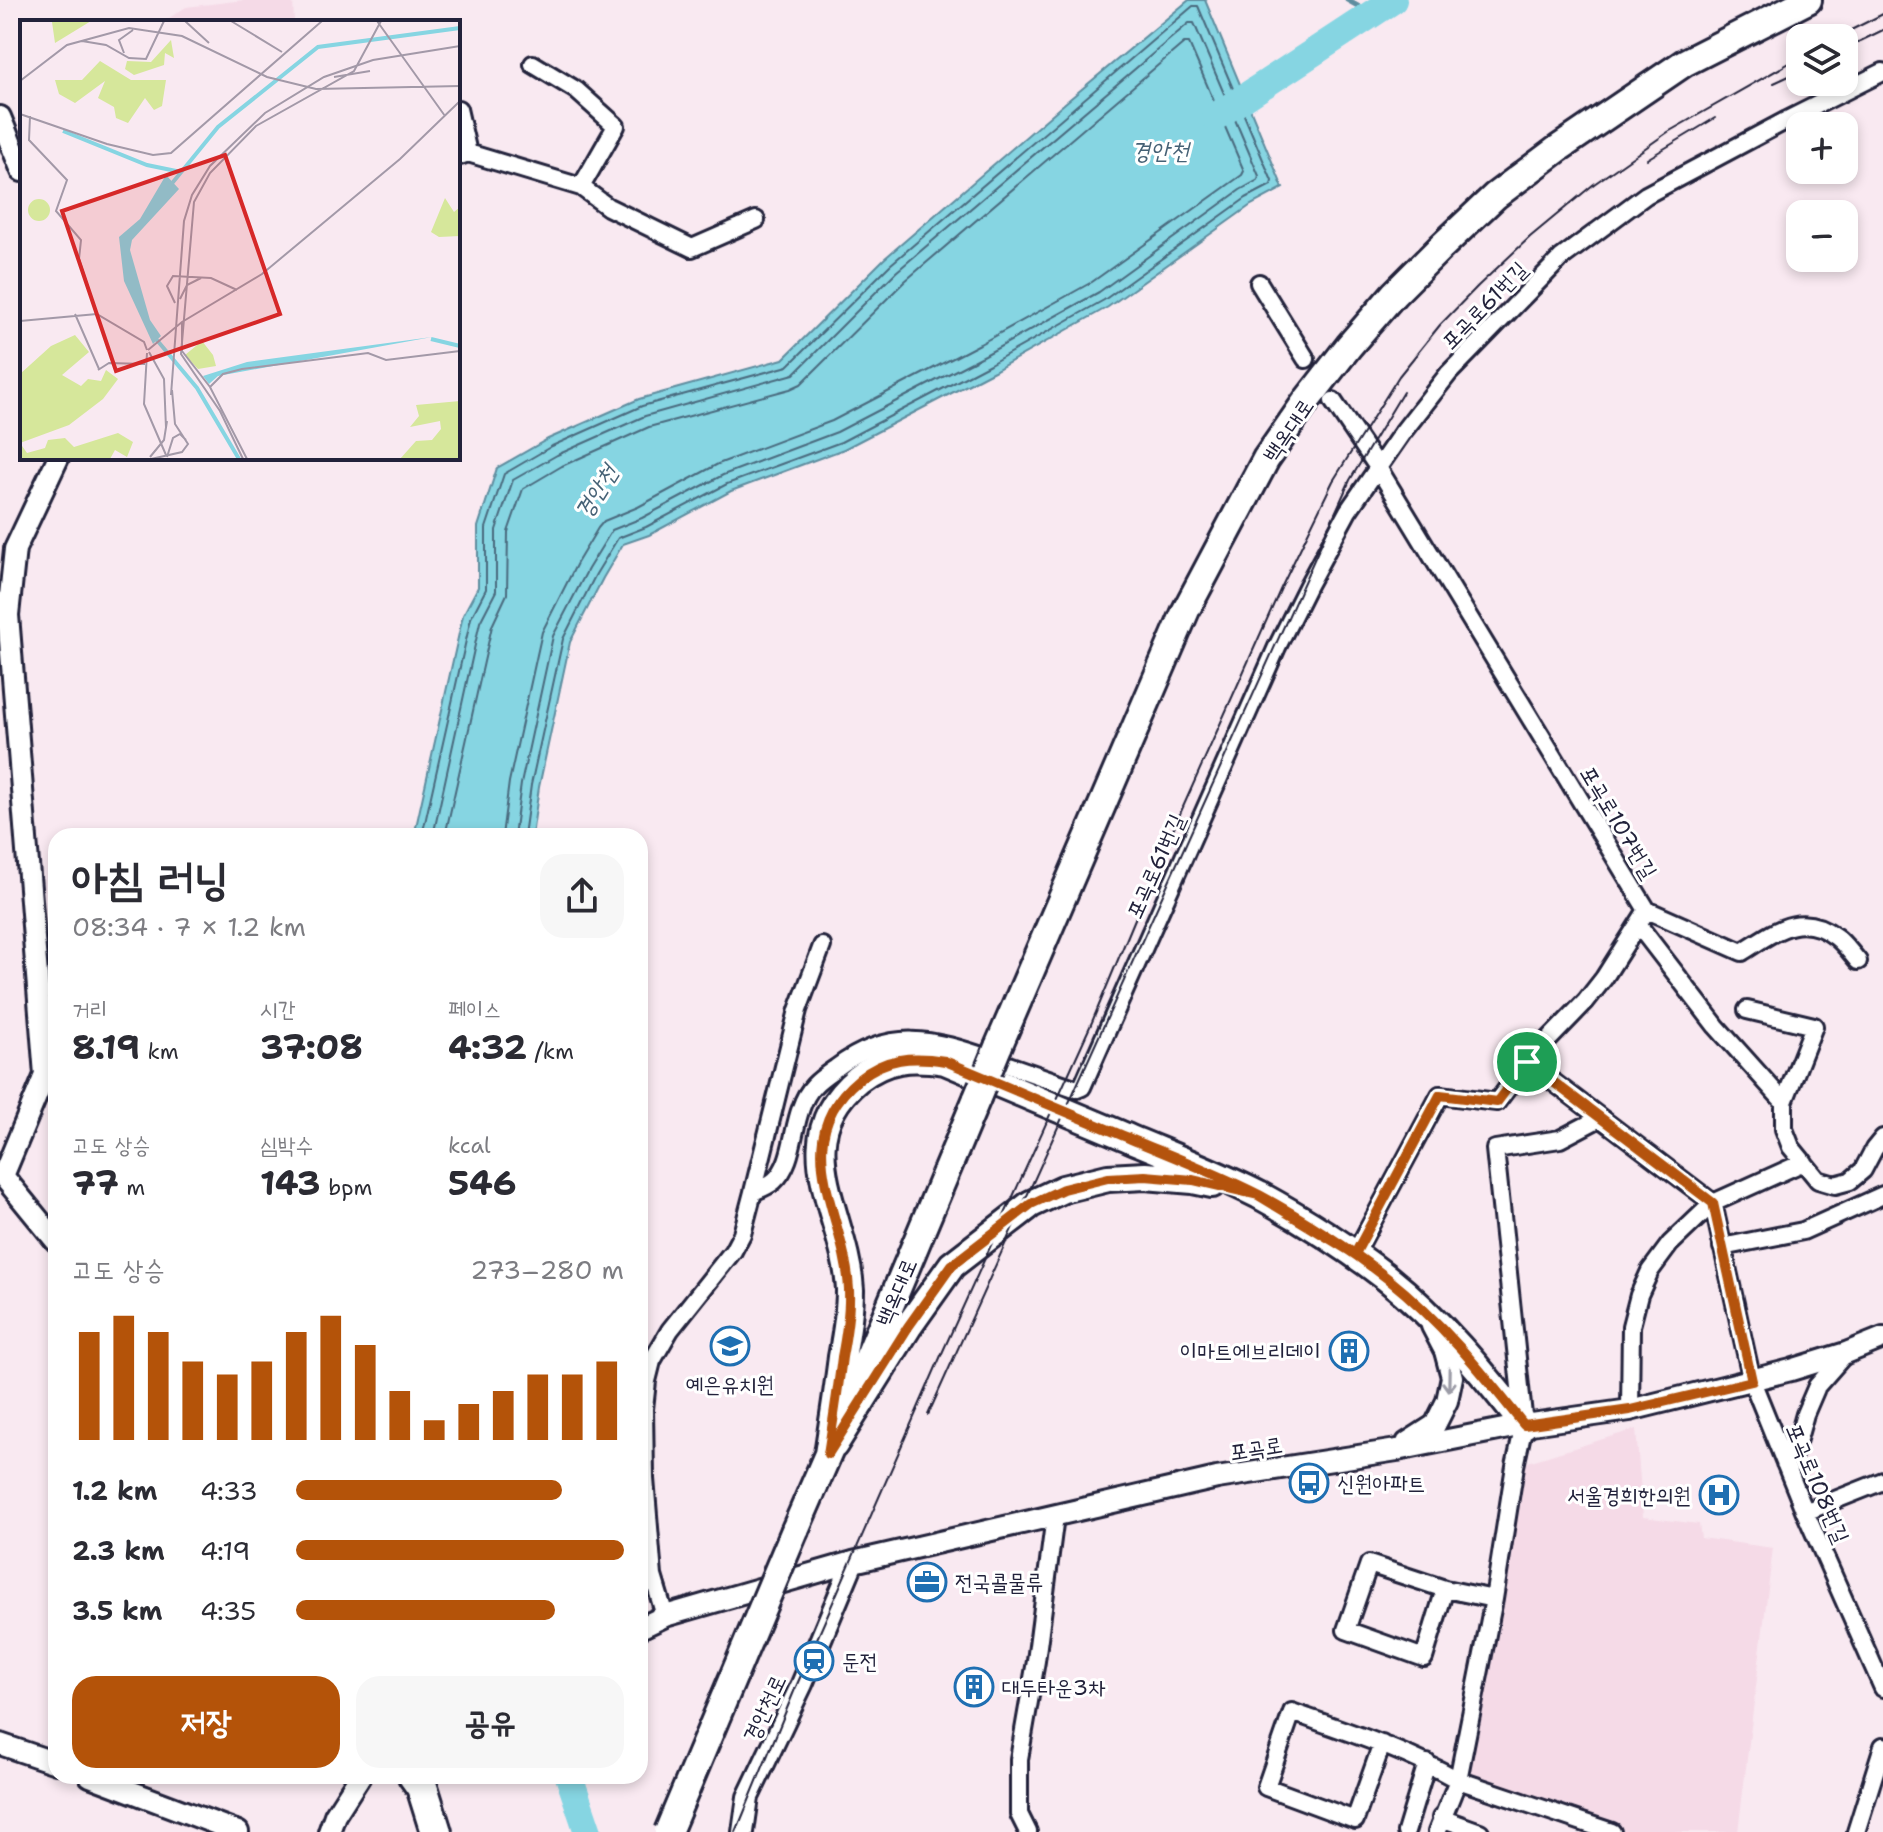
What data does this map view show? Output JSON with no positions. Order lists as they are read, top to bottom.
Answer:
{
  "streets": {
    "main road": ["백옥대로"],
    "street": [
      "포곡로61번길",
      "포곡로107번길",
      "포곡로",
      "포곡로108번길",
      "경안천로"
    ]
  },
  "crossings": [
    ["포곡로61번길", "포곡로107번길"],
    ["포곡로", "포곡로108번길"],
    ["포곡로", "경안천로"]
  ],
  "water": ["경안천"],
  "places": {
    "school or university": ["예은유치원"],
    "building": ["이마트에브리데이", "대두타운3차"],
    "bus stop": ["신원아파트"],
    "hospital": ["서울경희한의원"],
    "office": ["전국콜물류"],
    "station": ["둔전"]
  },
  "page": {
    "map_buttons": ["+", "−"],
    "heading": ["아침 러닝", "08:34 · 7 × 1.2 km"],
    "stats": [
      ["거리", "8.19 km"],
      ["시간", "37:08"],
      ["페이스", "4:32 /km"],
      ["고도 상승", "77 m"],
      ["심박수", "143 bpm"],
      ["kcal", "546"]
    ],
    "chart": ["고도 상승", "273–280 m"],
    "list": [
      {
        "name": "1.2 km",
        "note": "4:33"
      },
      {
        "name": "2.3 km",
        "note": "4:19"
      },
      {
        "name": "3.5 km",
        "note": "4:35"
      }
    ],
    "buttons": ["저장", "공유"]
  }
}
